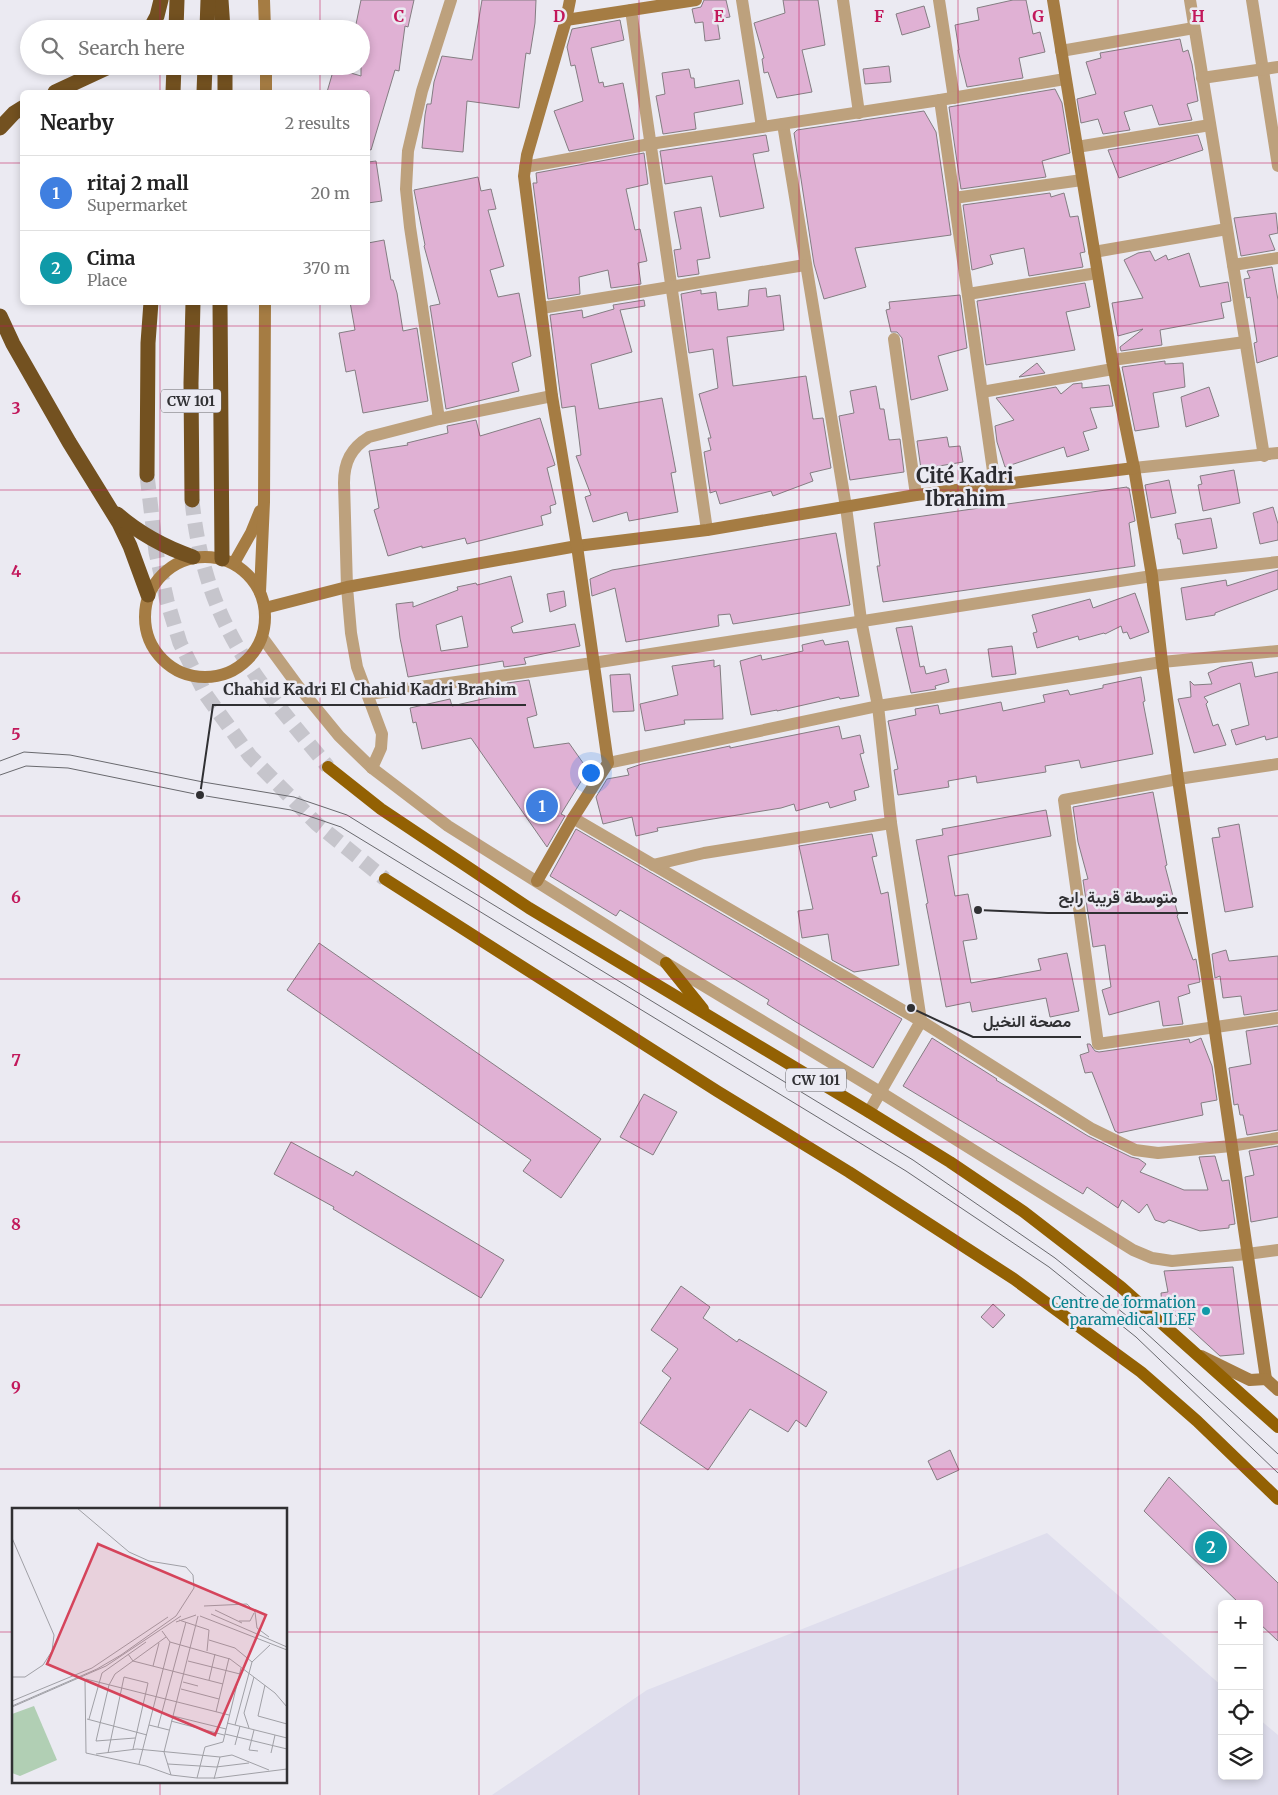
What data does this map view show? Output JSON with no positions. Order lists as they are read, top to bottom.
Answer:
{
  "streets": {
    "highway": ["CW 101"]
  },
  "districts": ["Cité Kadri Ibrahim"],
  "places": [
    "Chahid Kadri El Chahid Kadri Brahim",
    "متوسطة قريبة رابح",
    "مصحة النخيل",
    "Centre de formation paramedical ILEF"
  ],
  "page": {
    "search": "Search here",
    "heading": ["Nearby", "2 results"],
    "list": [
      {
        "mark": "1",
        "name": "ritaj 2 mall",
        "note": "Supermarket",
        "value": "20 m"
      },
      {
        "mark": "2",
        "name": "Cima",
        "note": "Place",
        "value": "370 m"
      }
    ],
    "pins": ["1", "2"],
    "map_buttons": ["+", "−"]
  },
  "grid": {
    "columns": [
      "C",
      "D",
      "E",
      "F",
      "G",
      "H"
    ],
    "rows": [
      "3",
      "4",
      "5",
      "6",
      "7",
      "8",
      "9"
    ]
  }
}
